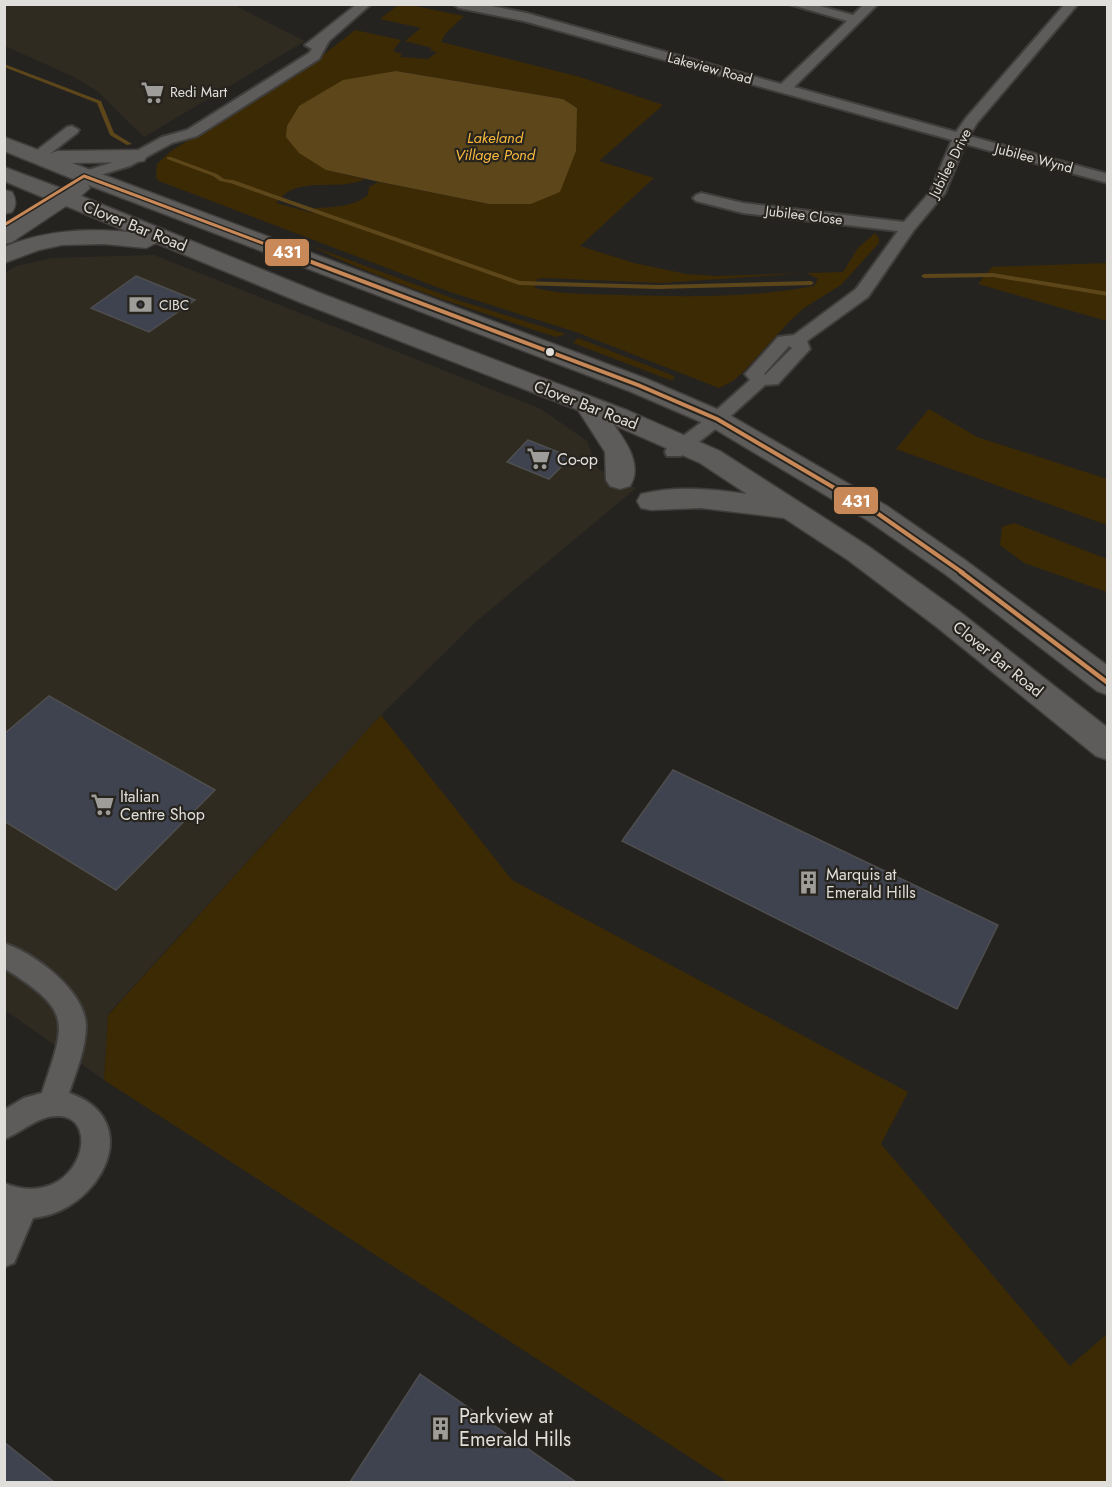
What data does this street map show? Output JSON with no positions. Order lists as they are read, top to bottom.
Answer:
{
  "streets": {
    "main road": ["Clover Bar Road"],
    "street": [
      "Lakeview Road",
      "Jubilee Wynd",
      "Jubilee Drive",
      "Jubilee Close"
    ]
  },
  "crossings": [
    ["Lakeview Road", "Jubilee Wynd"],
    ["Lakeview Road", "Jubilee Drive"],
    ["Jubilee Wynd", "Jubilee Drive"],
    ["Jubilee Drive", "Jubilee Close"],
    ["Jubilee Drive", "Clover Bar Road"]
  ],
  "water": ["Lakeland Village Pond"],
  "places": {
    "supermarket": ["Redi Mart", "Co-op", "Italian Centre Shop"],
    "bank": ["CIBC"],
    "building": ["Marquis at Emerald Hills", "Parkview at Emerald Hills"]
  },
  "lines": ["transit line 431"]
}
